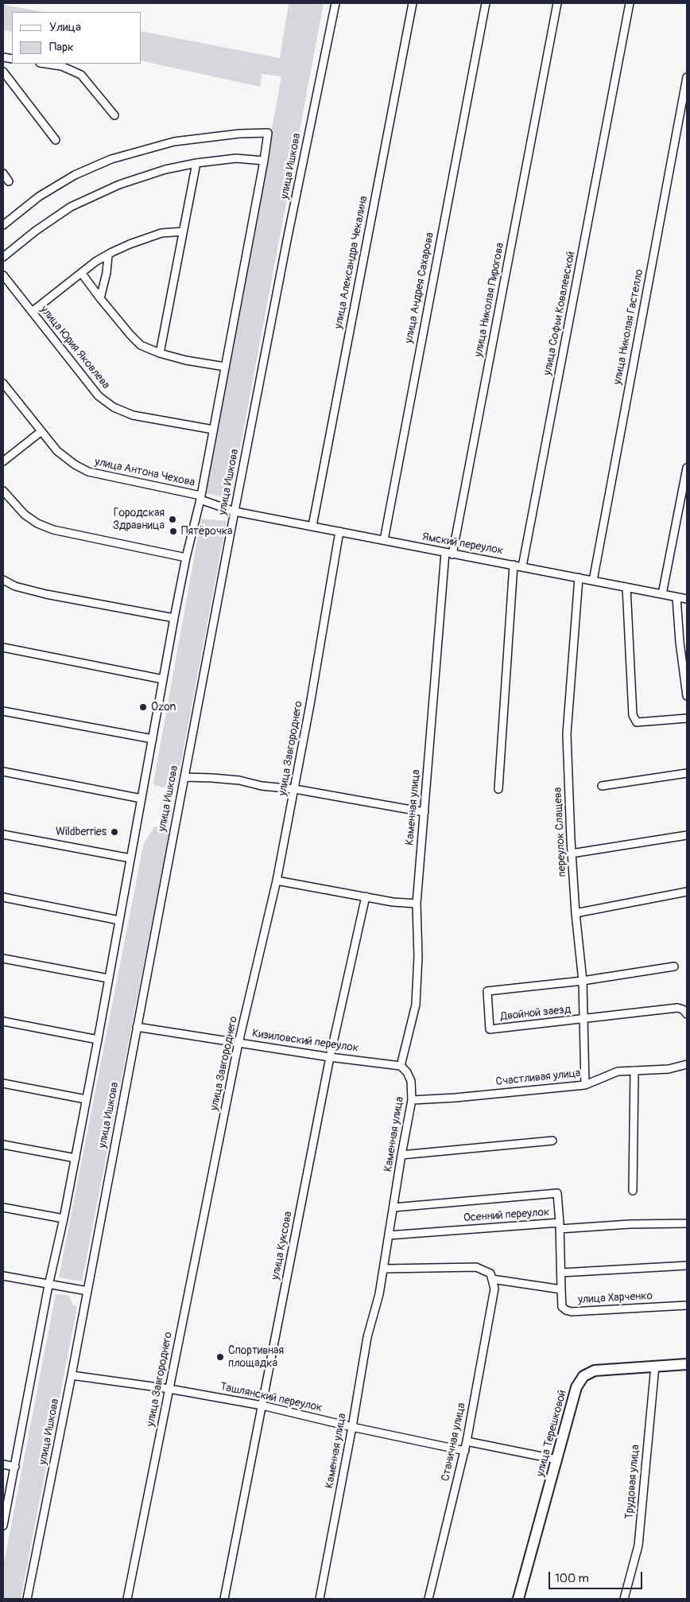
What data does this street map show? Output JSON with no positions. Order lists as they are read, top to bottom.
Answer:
{
  "streets": {
    "street": [
      "улица Ишкова",
      "улица Александра Чекалина",
      "улица Андрея Сахарова",
      "улица Николая Пирогова",
      "улица Софьи Ковалевской",
      "улица Николая Гастелло",
      "улица Юрия Яковлева",
      "улица Антона Чехова",
      "Ямский переулок",
      "улица Завгороднего",
      "Каменная улица",
      "переулок Слащева",
      "Двойной заезд",
      "Кизиловский переулок",
      "Счастливая улица",
      "Осенний переулок",
      "улица Куксова",
      "улица Харченко",
      "Ташлянский переулок",
      "улица Терешковой",
      "Станичная улица",
      "Трудовая улица"
    ]
  },
  "crossings": [
    ["улица Ишкова", "улица Антона Чехова"],
    ["улица Ишкова", "Ямский переулок"],
    ["улица Ишкова", "Кизиловский переулок"],
    ["улица Ишкова", "Ташлянский переулок"],
    ["улица Александра Чекалина", "Ямский переулок"],
    ["улица Андрея Сахарова", "Ямский переулок"],
    ["улица Николая Пирогова", "Ямский переулок"],
    ["улица Николая Пирогова", "Каменная улица"],
    ["улица Софьи Ковалевской", "Ямский переулок"],
    ["улица Николая Гастелло", "Ямский переулок"],
    ["улица Антона Чехова", "Ямский переулок"],
    ["Ямский переулок", "улица Завгороднего"],
    ["Ямский переулок", "Каменная улица"],
    ["Ямский переулок", "переулок Слащева"],
    ["улица Завгороднего", "Кизиловский переулок"],
    ["улица Завгороднего", "Ташлянский переулок"],
    ["Каменная улица", "Кизиловский переулок"],
    ["Каменная улица", "Счастливая улица"],
    ["Каменная улица", "Осенний переулок"],
    ["Каменная улица", "Ташлянский переулок"],
    ["переулок Слащева", "Двойной заезд"],
    ["переулок Слащева", "Счастливая улица"],
    ["Кизиловский переулок", "улица Куксова"],
    ["Осенний переулок", "улица Харченко"],
    ["улица Куксова", "Ташлянский переулок"],
    ["Ташлянский переулок", "Станичная улица"],
    ["улица Терешковой", "Трудовая улица"]
  ],
  "places": [
    "Городская Здравница",
    "Пятёрочка",
    "Ozon",
    "Wildberries",
    "Спортивная площадка"
  ],
  "legend": ["Улица", "Парк"],
  "scale_bar": "100 m"
}
